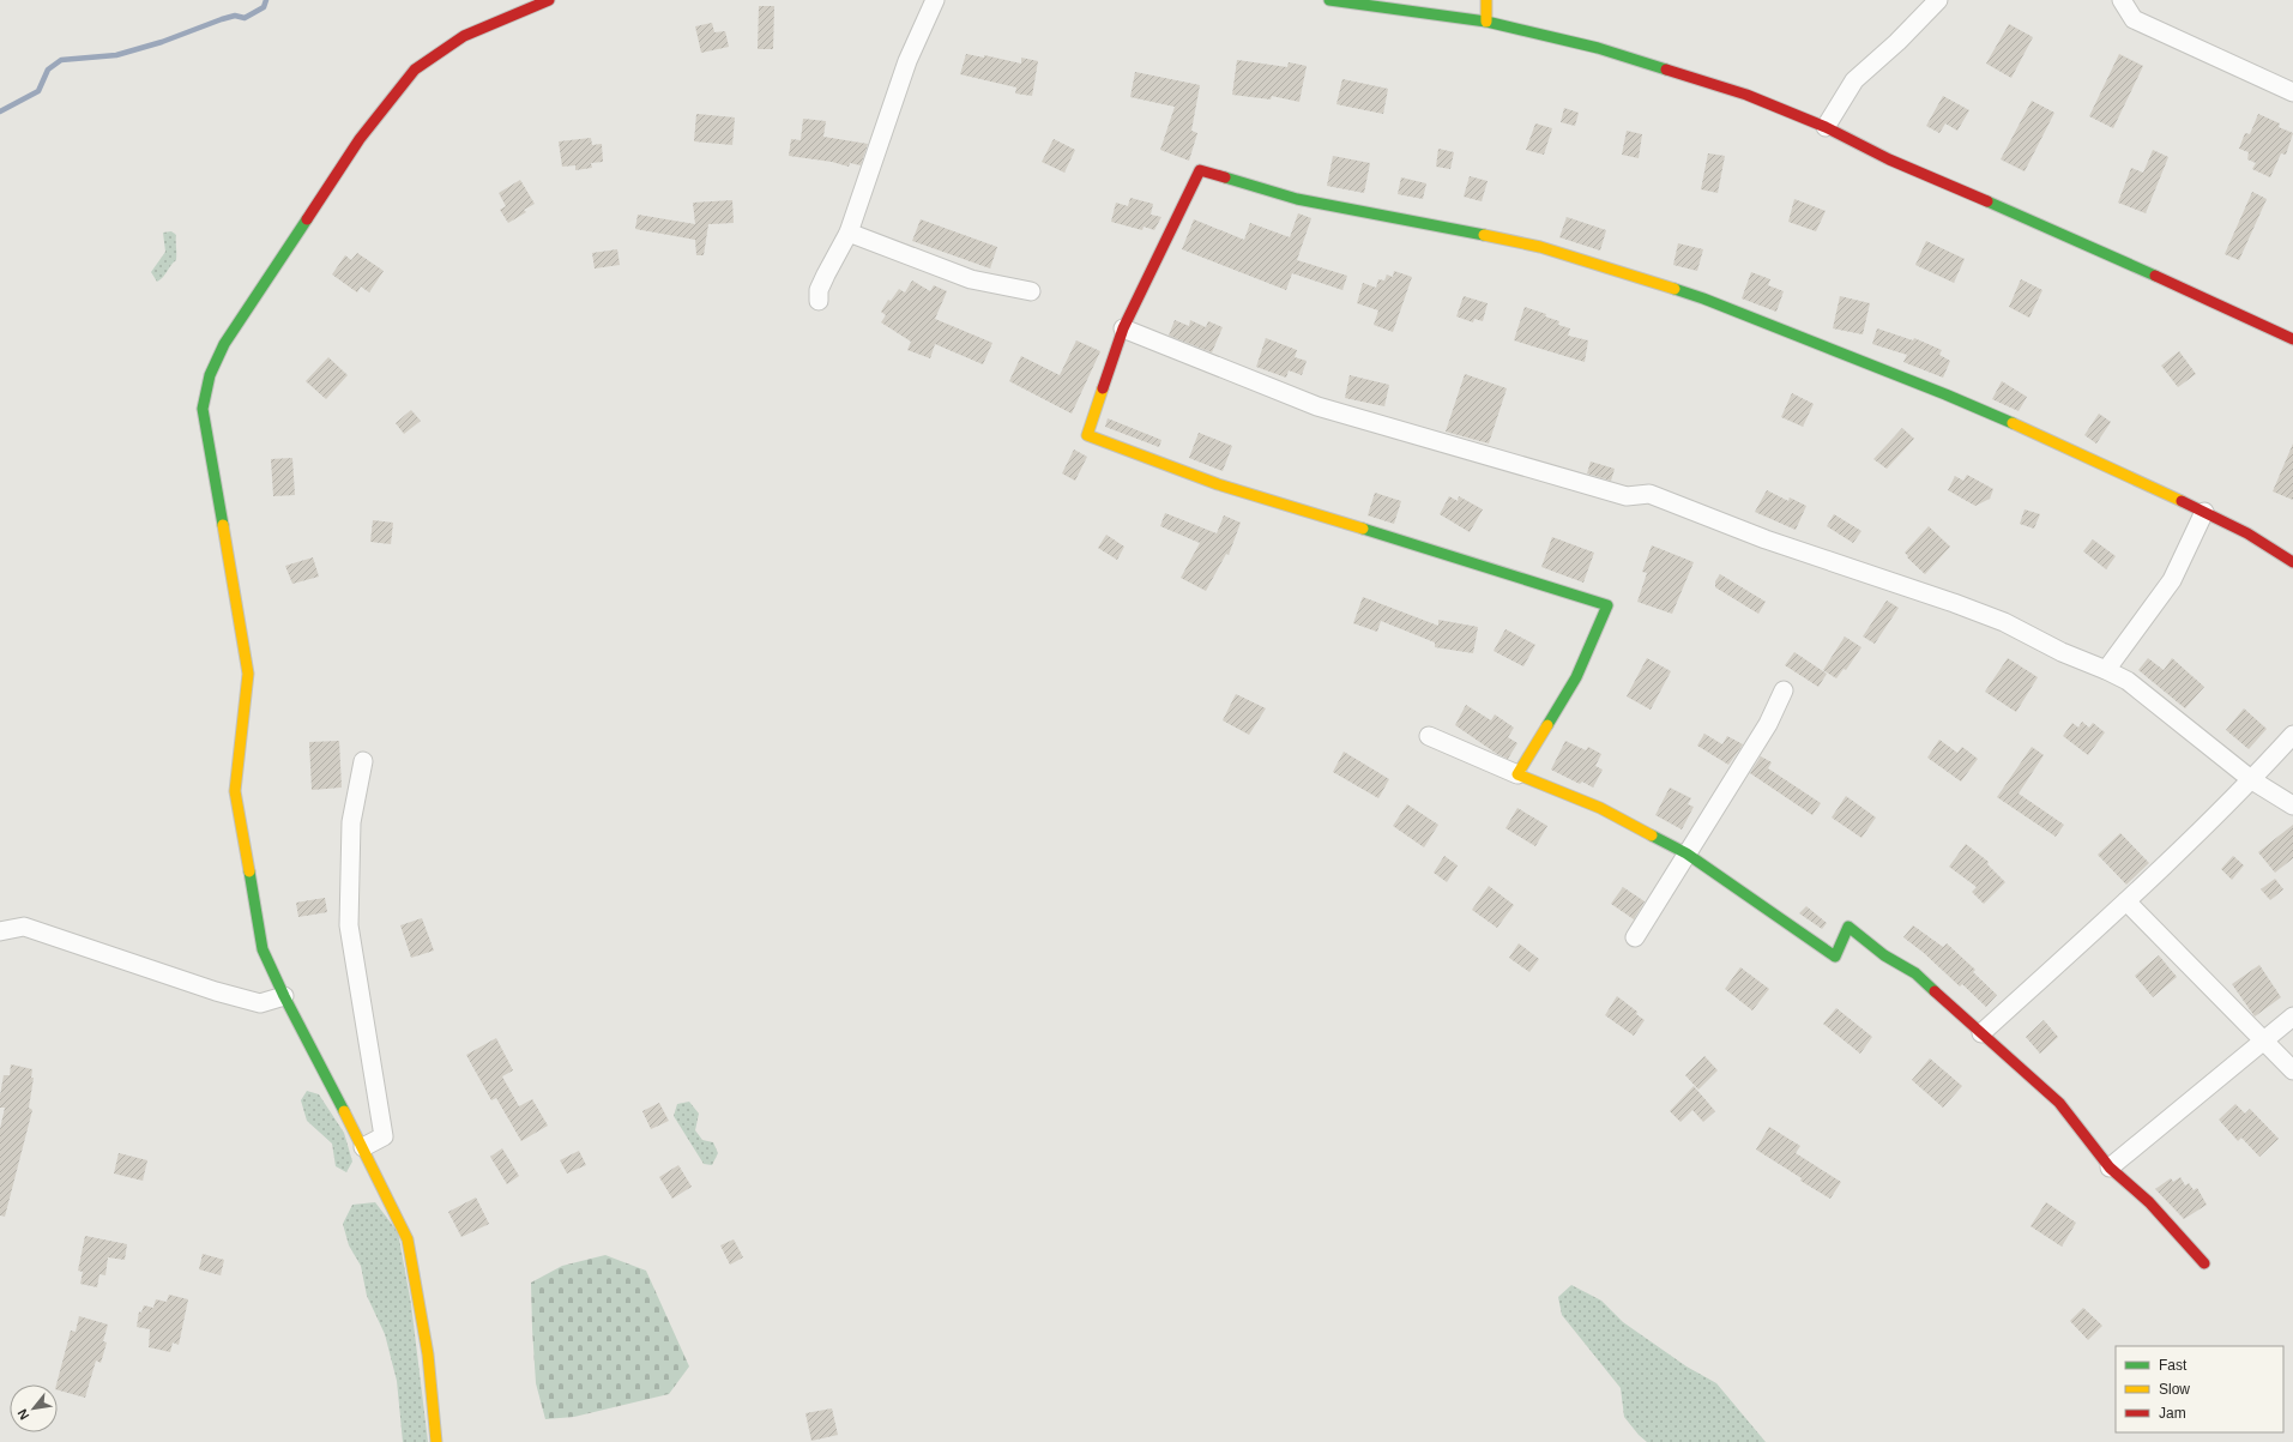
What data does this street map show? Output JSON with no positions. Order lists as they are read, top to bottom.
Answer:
{
  "legend": ["Fast", "Slow", "Jam"],
  "north": "bottom left"
}
